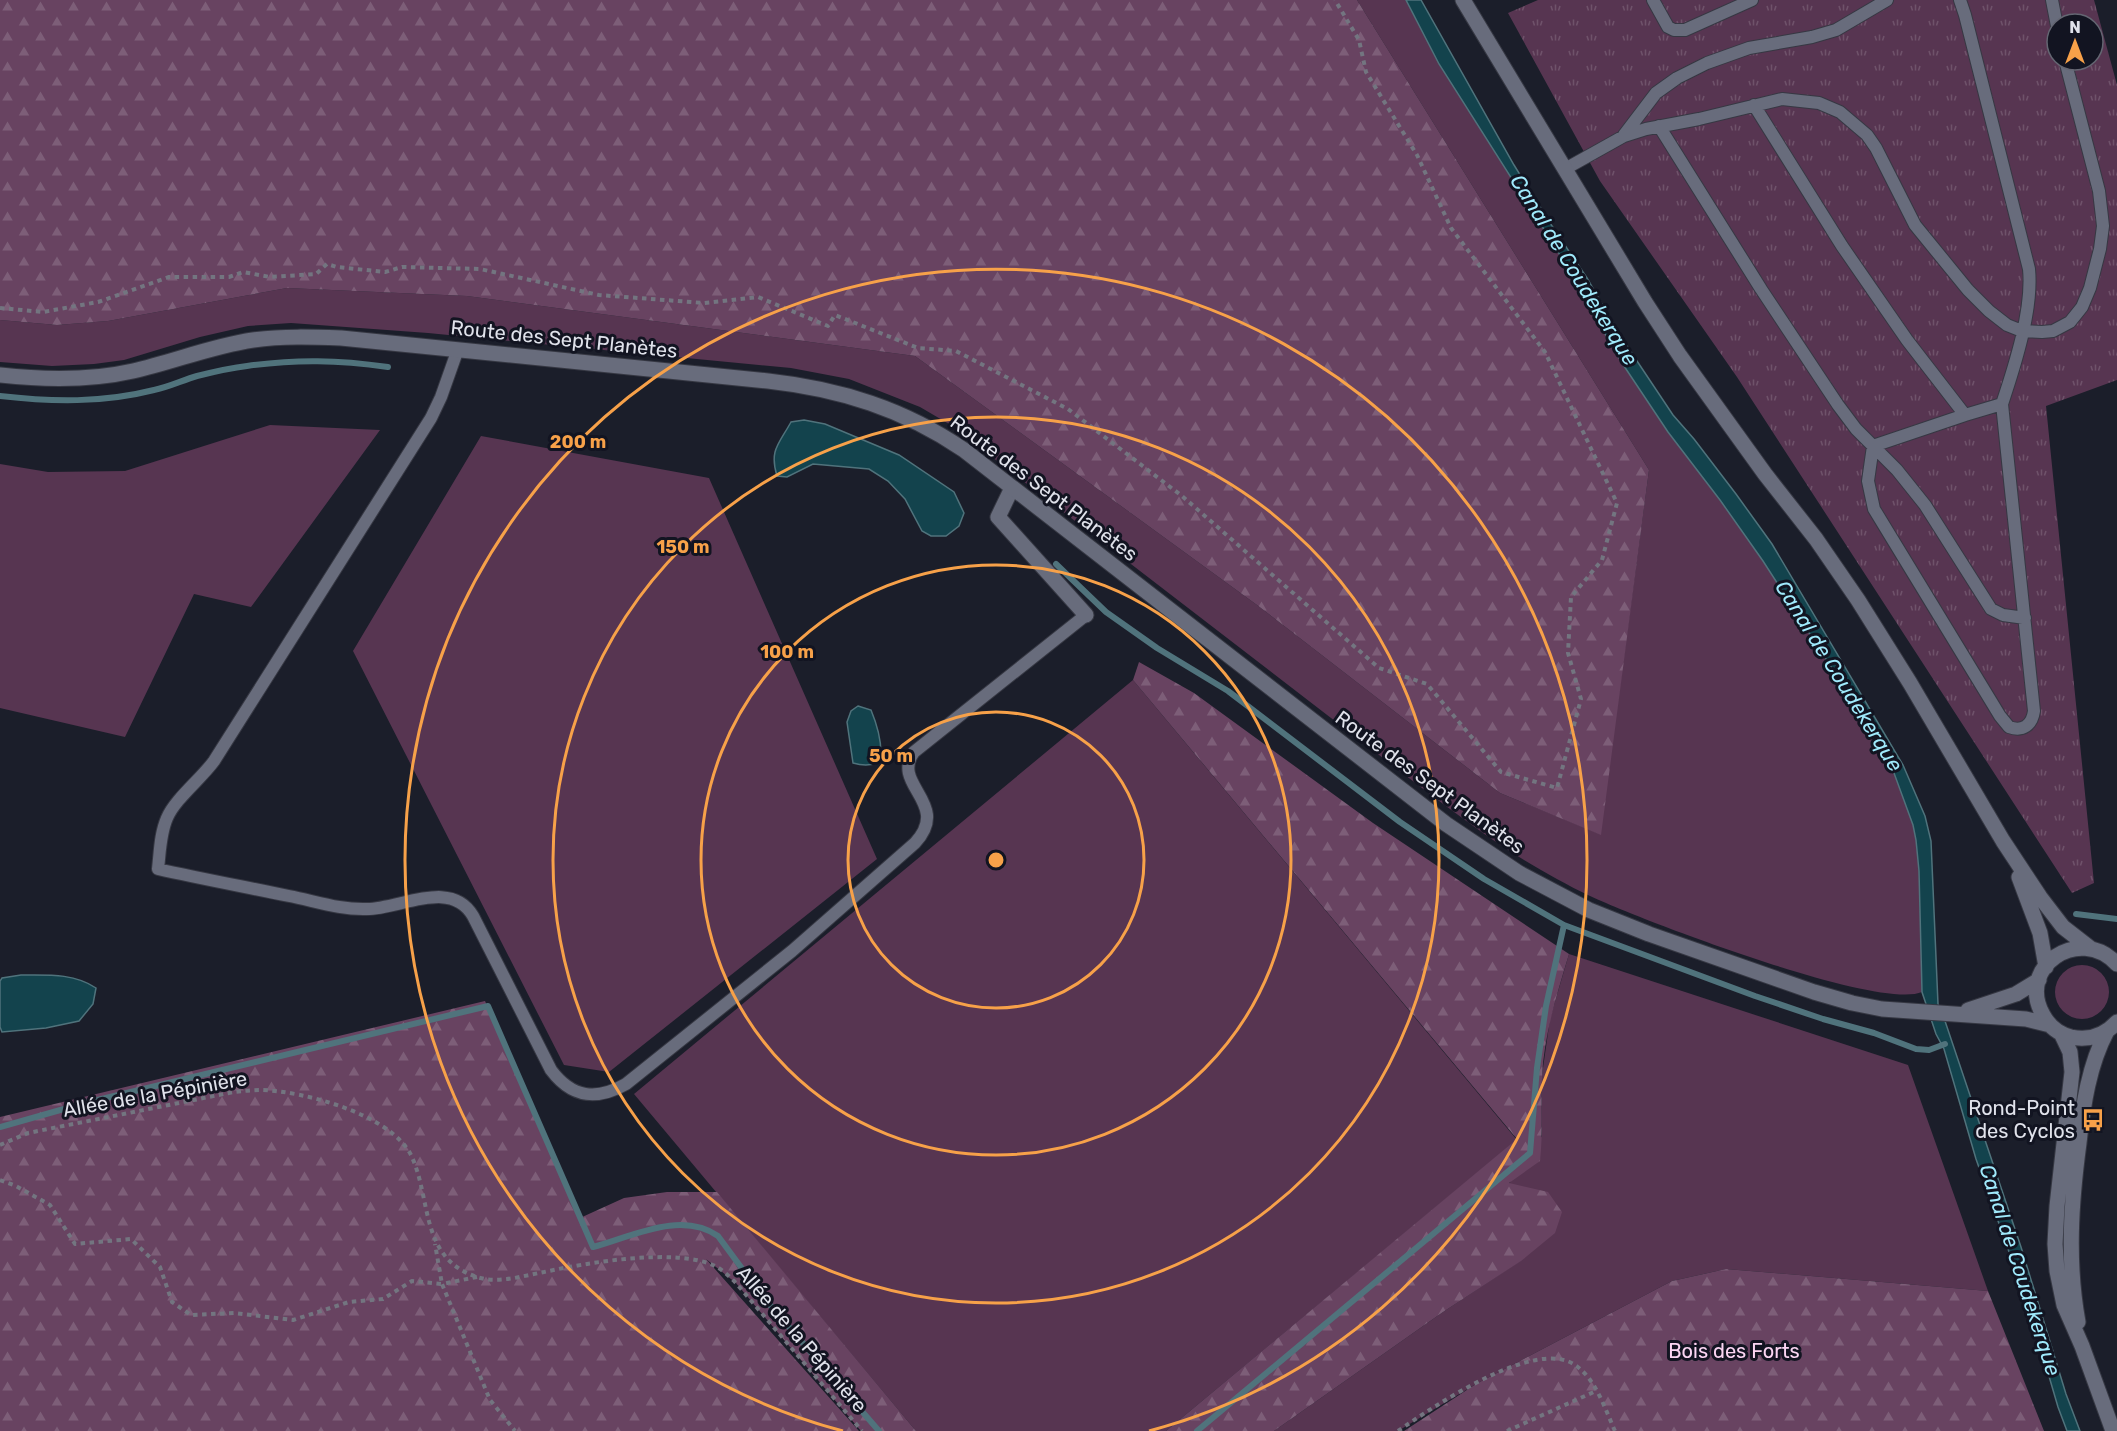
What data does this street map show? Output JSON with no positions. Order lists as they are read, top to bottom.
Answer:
{
  "streets": {
    "main road": ["Route des Sept Planètes"],
    "path": ["Allée de la Pépinière"]
  },
  "water": ["Canal de Coudekerque"],
  "parks": ["Bois des Forts"],
  "places": {
    "bus stop": ["Rond-Point des Cyclos"]
  },
  "north": "top",
  "rings": [
    "200 m",
    "150 m",
    "100 m",
    "50 m"
  ]
}
